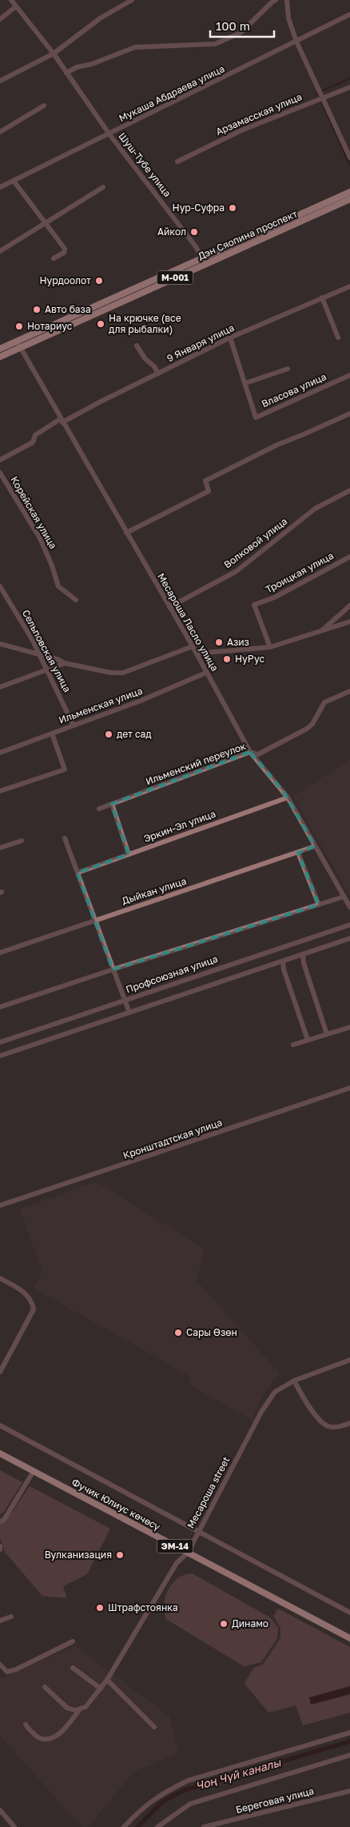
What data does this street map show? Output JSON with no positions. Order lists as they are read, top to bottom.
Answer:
{
  "streets": {
    "main road": [
      "Дэн Сяопина проспект",
      "M-001",
      "Фучик Юлиус көчөсү",
      "ЭМ-14"
    ],
    "street": [
      "Мукаша Абдраева улица",
      "Арзамасская улица",
      "Шуш-Тубе улица",
      "9 Января улица",
      "Власова улица",
      "Корейская улица",
      "Волковой улица",
      "Троицкая улица",
      "Месароша Ласло улица",
      "Сельповская улица",
      "Ильменская улица",
      "Ильменский переулок",
      "Эркин-Эл улица",
      "Дыйкан улица",
      "Профсоюзная улица",
      "Кронштадтская улица",
      "Месароша street",
      "Береговая улица"
    ]
  },
  "crossings": [
    ["Мукаша Абдраева улица", "Шуш-Тубе улица"],
    ["Шуш-Тубе улица", "Дэн Сяопина проспект"],
    ["Дэн Сяопина проспект", "Месароша Ласло улица"],
    ["9 Января улица", "Власова улица"],
    ["9 Января улица", "Месароша Ласло улица"],
    ["Волковой улица", "Месароша Ласло улица"],
    ["Месароша Ласло улица", "Ильменская улица"],
    ["Месароша Ласло улица", "Ильменский переулок"],
    ["Месароша Ласло улица", "Эркин-Эл улица"],
    ["Месароша Ласло улица", "Дыйкан улица"],
    ["Сельповская улица", "Ильменская улица"],
    ["Месароша street", "Фучик Юлиус көчөсү"]
  ],
  "water": ["Чоң Чүй каналы"],
  "places": [
    "Нур-Суфра",
    "Айкол",
    "Нурдоолот",
    "Авто база",
    "На крючке (все для рыбалки)",
    "Нотариус",
    "Азиз",
    "НуРус",
    "дет сад",
    "Сары Өзөн",
    "Вулканизация",
    "Штрафстоянка",
    "Динамо"
  ],
  "scale_bar": "100 m"
}
